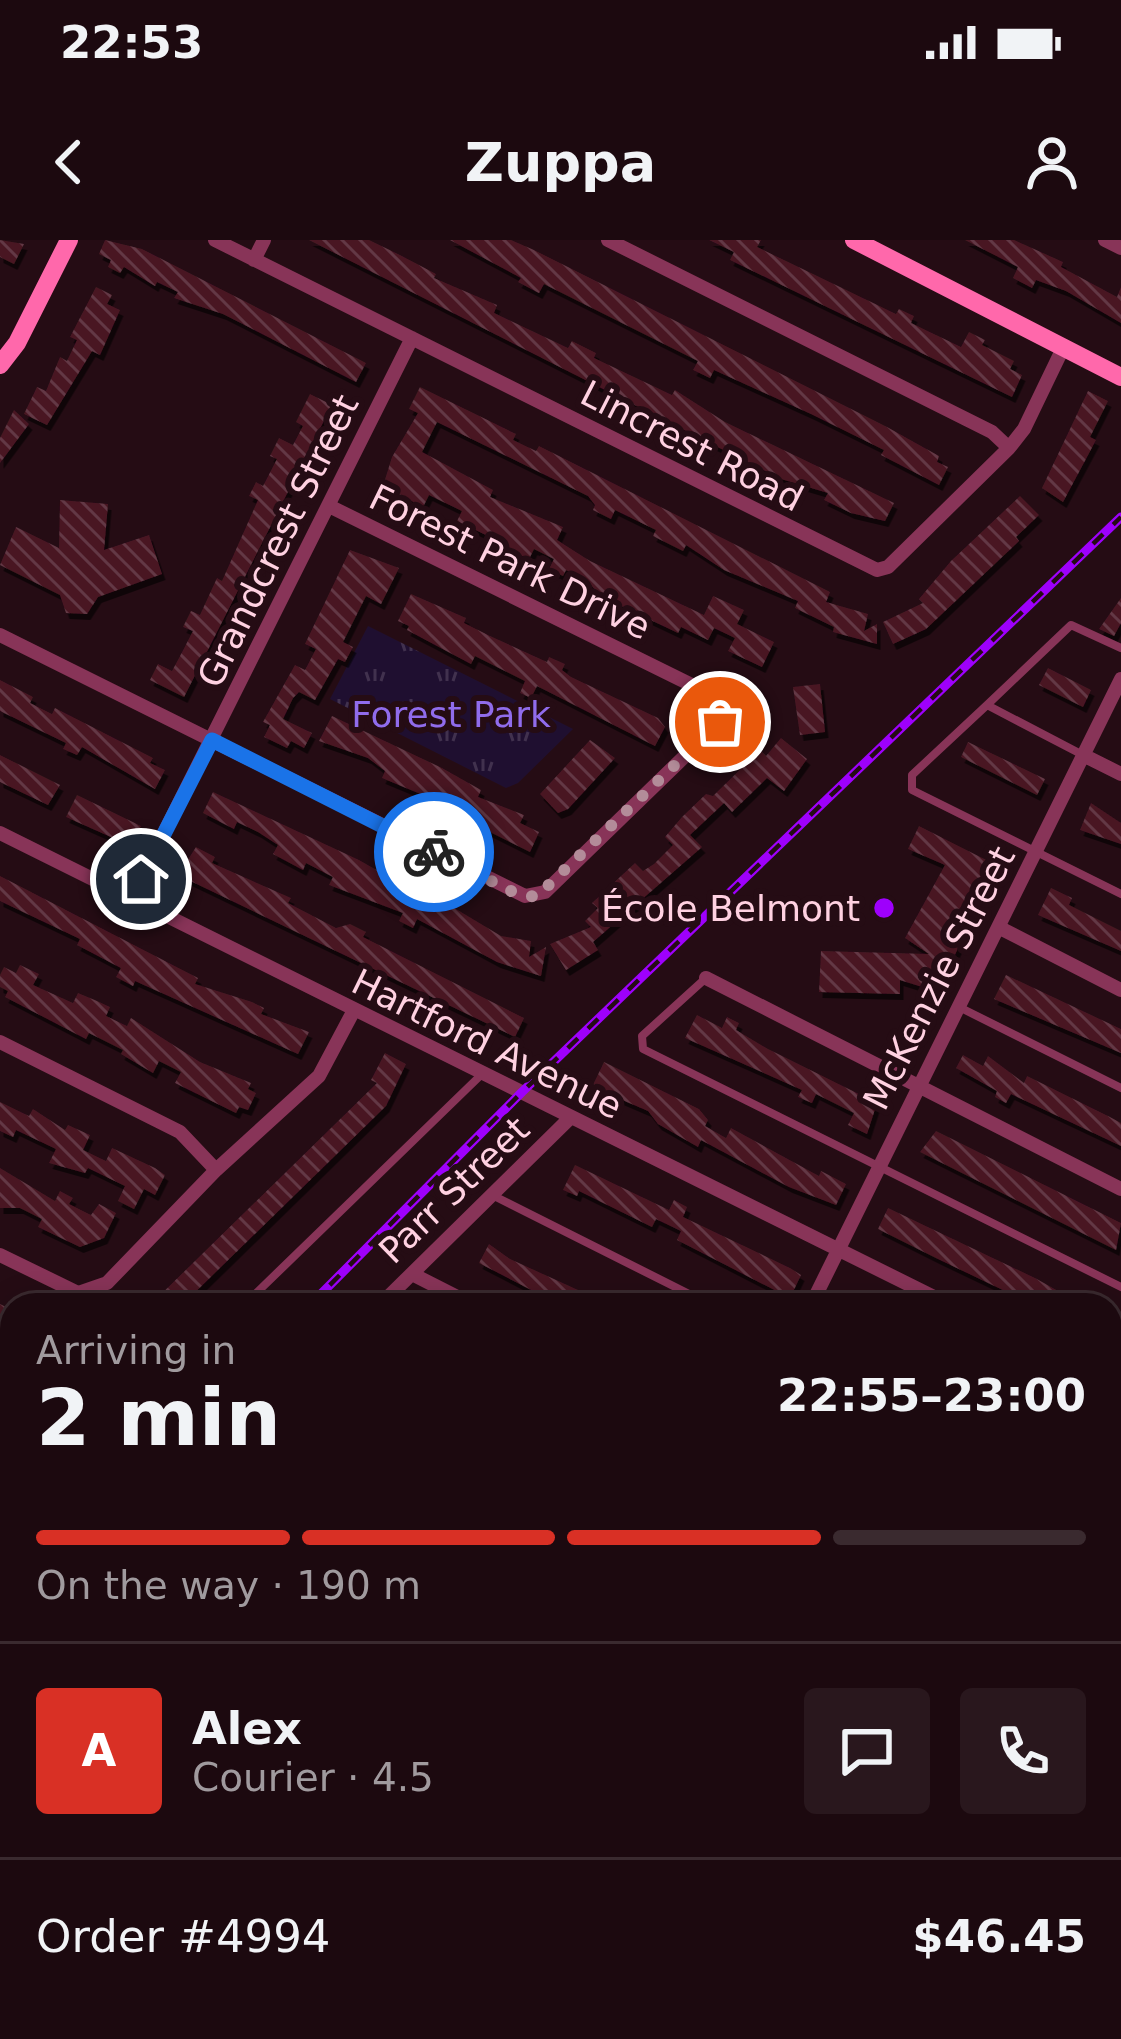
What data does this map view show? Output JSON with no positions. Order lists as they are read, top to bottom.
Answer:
{
  "streets": {
    "street": [
      "Lincrest Road",
      "Grandcrest Street",
      "Forest Park Drive",
      "McKenzie Street",
      "Hartford Avenue",
      "Parr Street"
    ]
  },
  "crossings": [
    ["Lincrest Road", "Grandcrest Street"],
    ["Grandcrest Street", "Forest Park Drive"],
    ["Grandcrest Street", "Hartford Avenue"],
    ["McKenzie Street", "Hartford Avenue"],
    ["Hartford Avenue", "Parr Street"]
  ],
  "parks": ["Forest Park"],
  "places": ["École Belmont"],
  "page": {
    "status": "22:53",
    "header": "Zuppa",
    "heading": ["2 min", "Arriving in", "22:55–23:00"],
    "panel": [
      "Alex",
      "Courier · 4.5",
      "Order #4994",
      "$46.45"
    ],
    "bar": "On the way · 190 m",
    "round": "A"
  }
}
